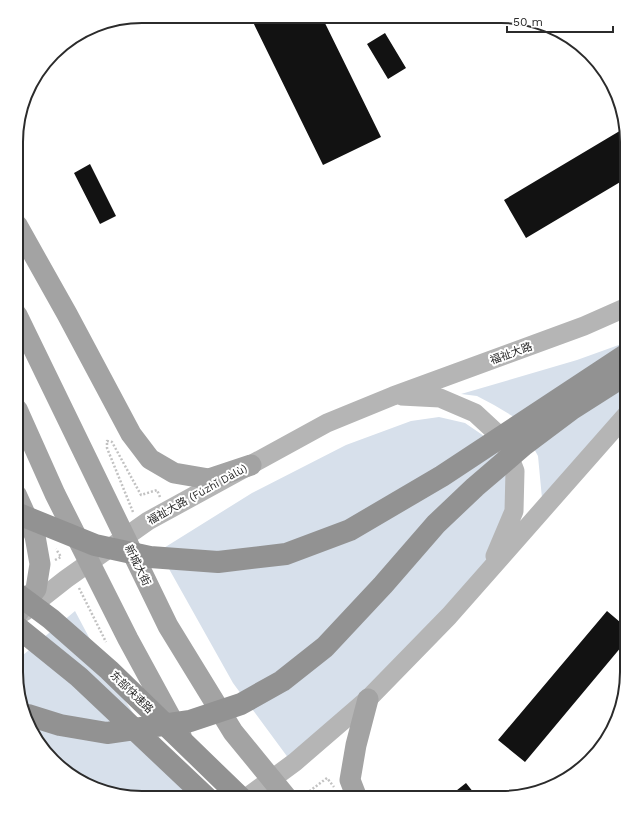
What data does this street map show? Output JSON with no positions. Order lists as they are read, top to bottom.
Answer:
{
  "streets": {
    "highway": ["东部快速路"],
    "main road": ["福祉大路", "福祉大路 (Fúzhǐ Dàlù)", "新城大街"]
  },
  "crossings": [
    ["福祉大路", "福祉大路 (Fúzhǐ Dàlù)"]
  ],
  "scale_bar": "50 m"
}
